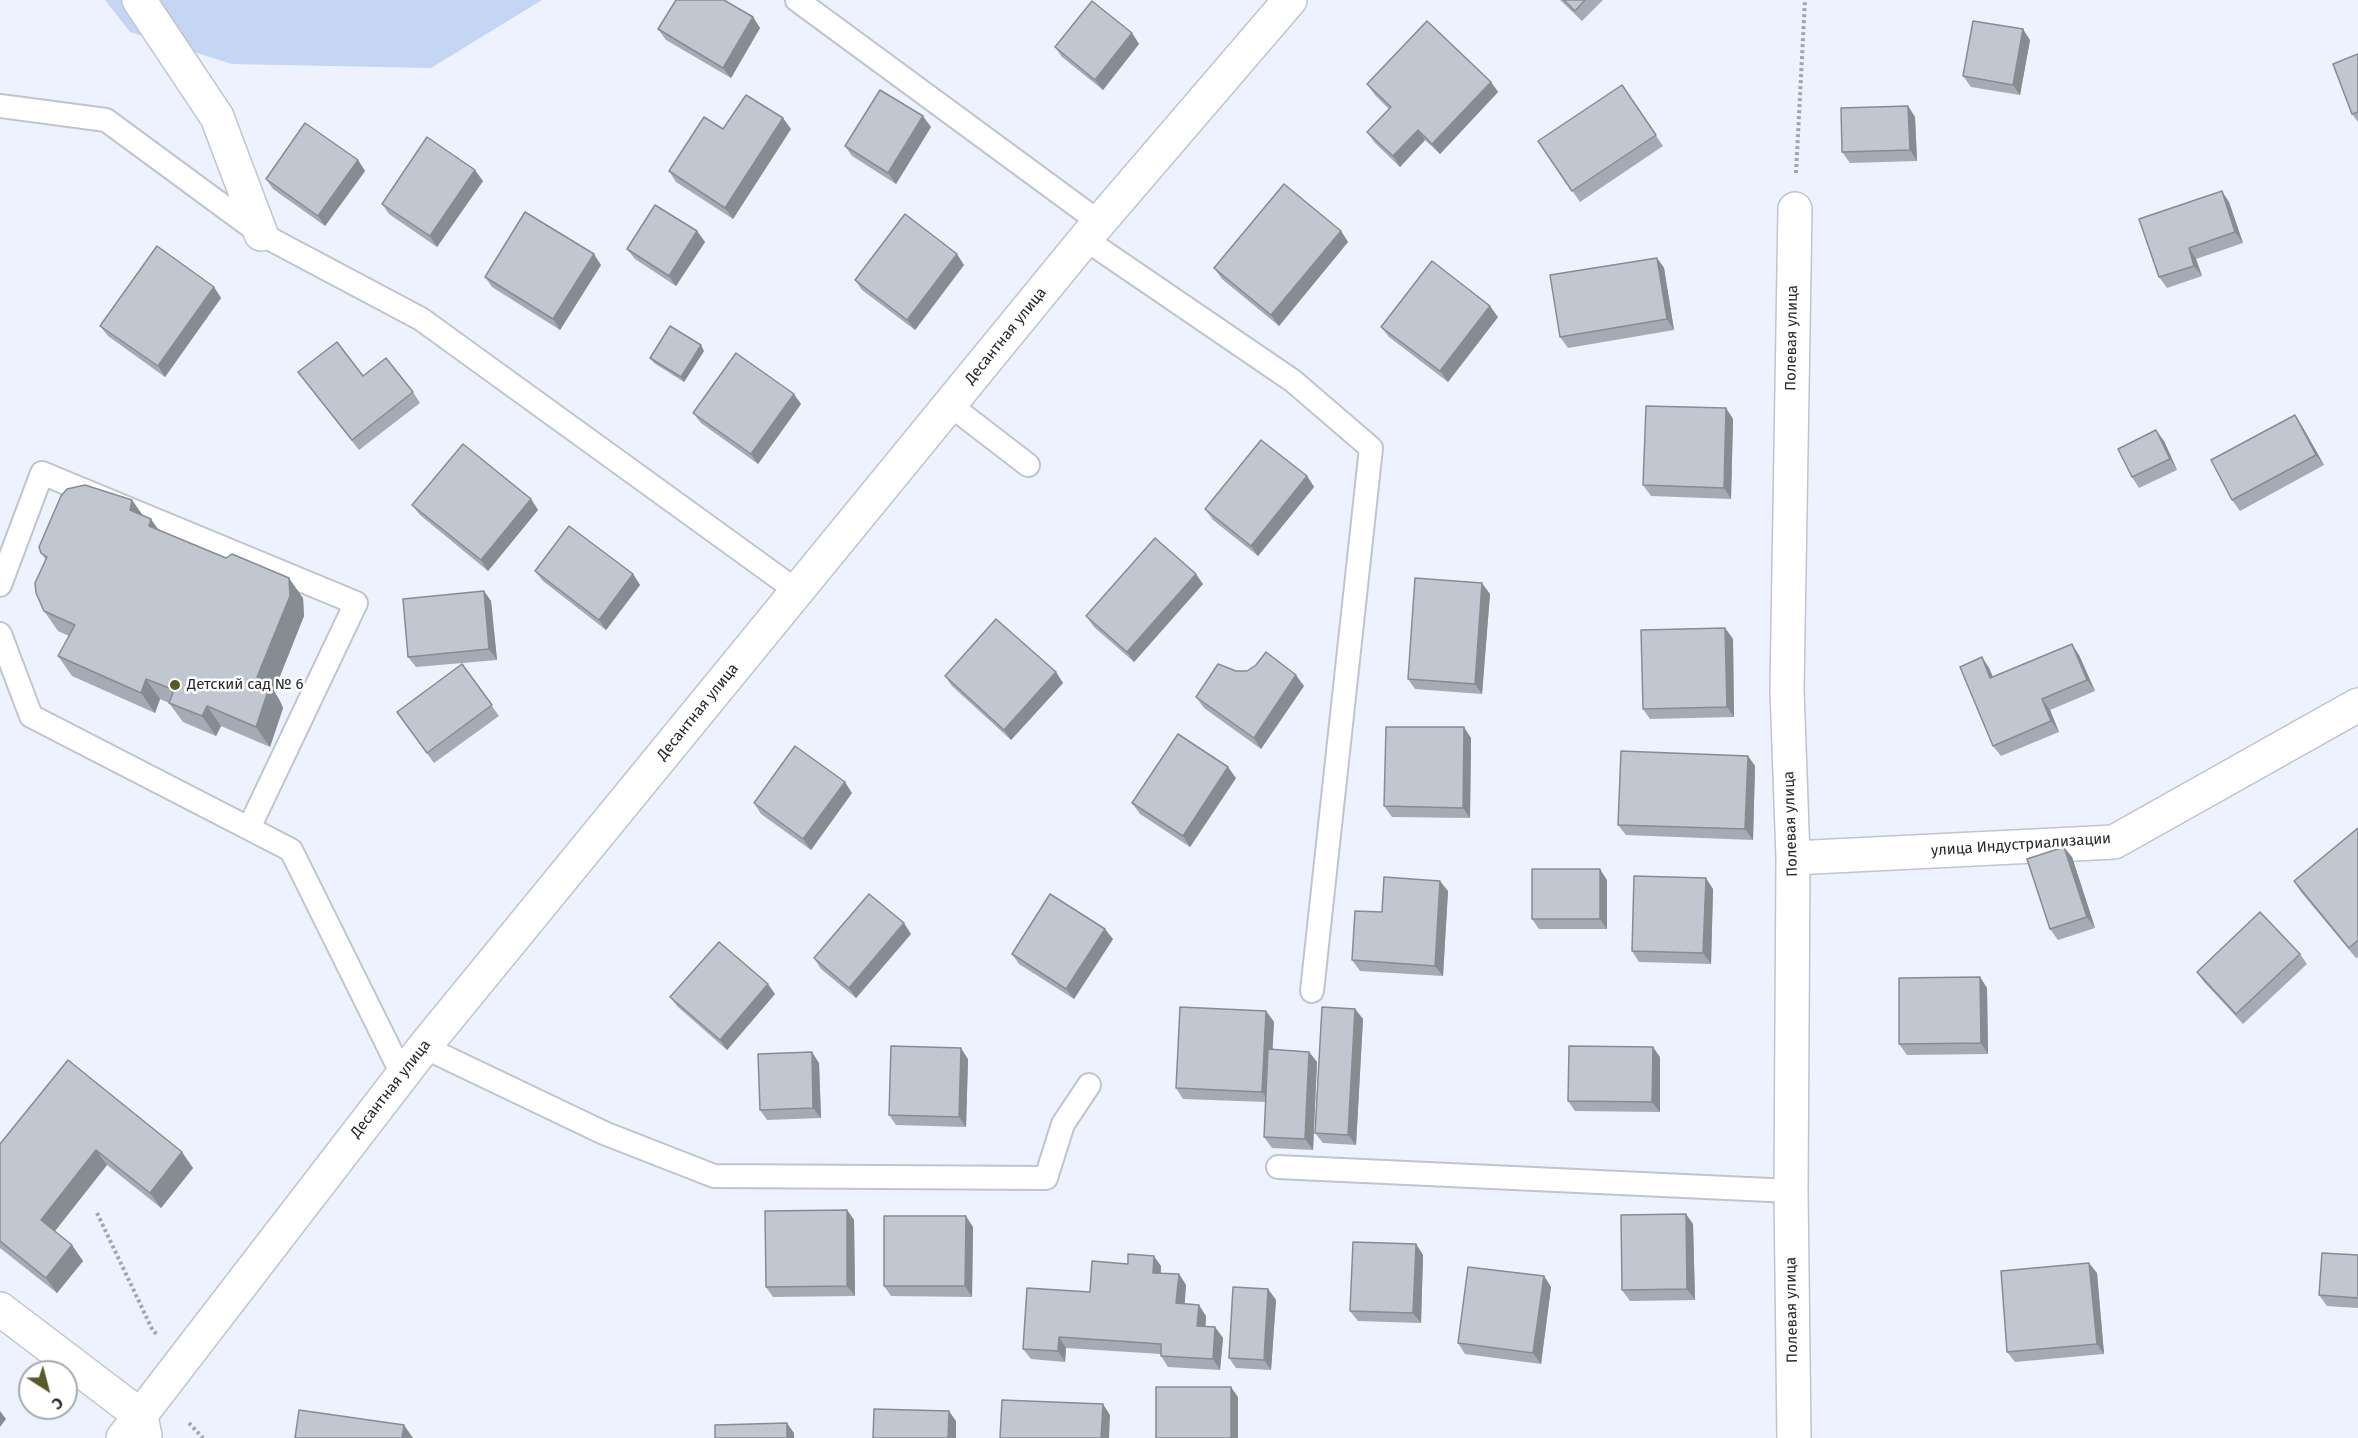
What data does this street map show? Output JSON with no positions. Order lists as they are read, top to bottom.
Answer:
{
  "streets": {
    "street": ["Десантная улица", "Полевая улица", "улица Индустриализации"]
  },
  "crossings": [
    ["Полевая улица", "улица Индустриализации"]
  ],
  "places": ["Детский сад № 6"],
  "north": "bottom right"
}
